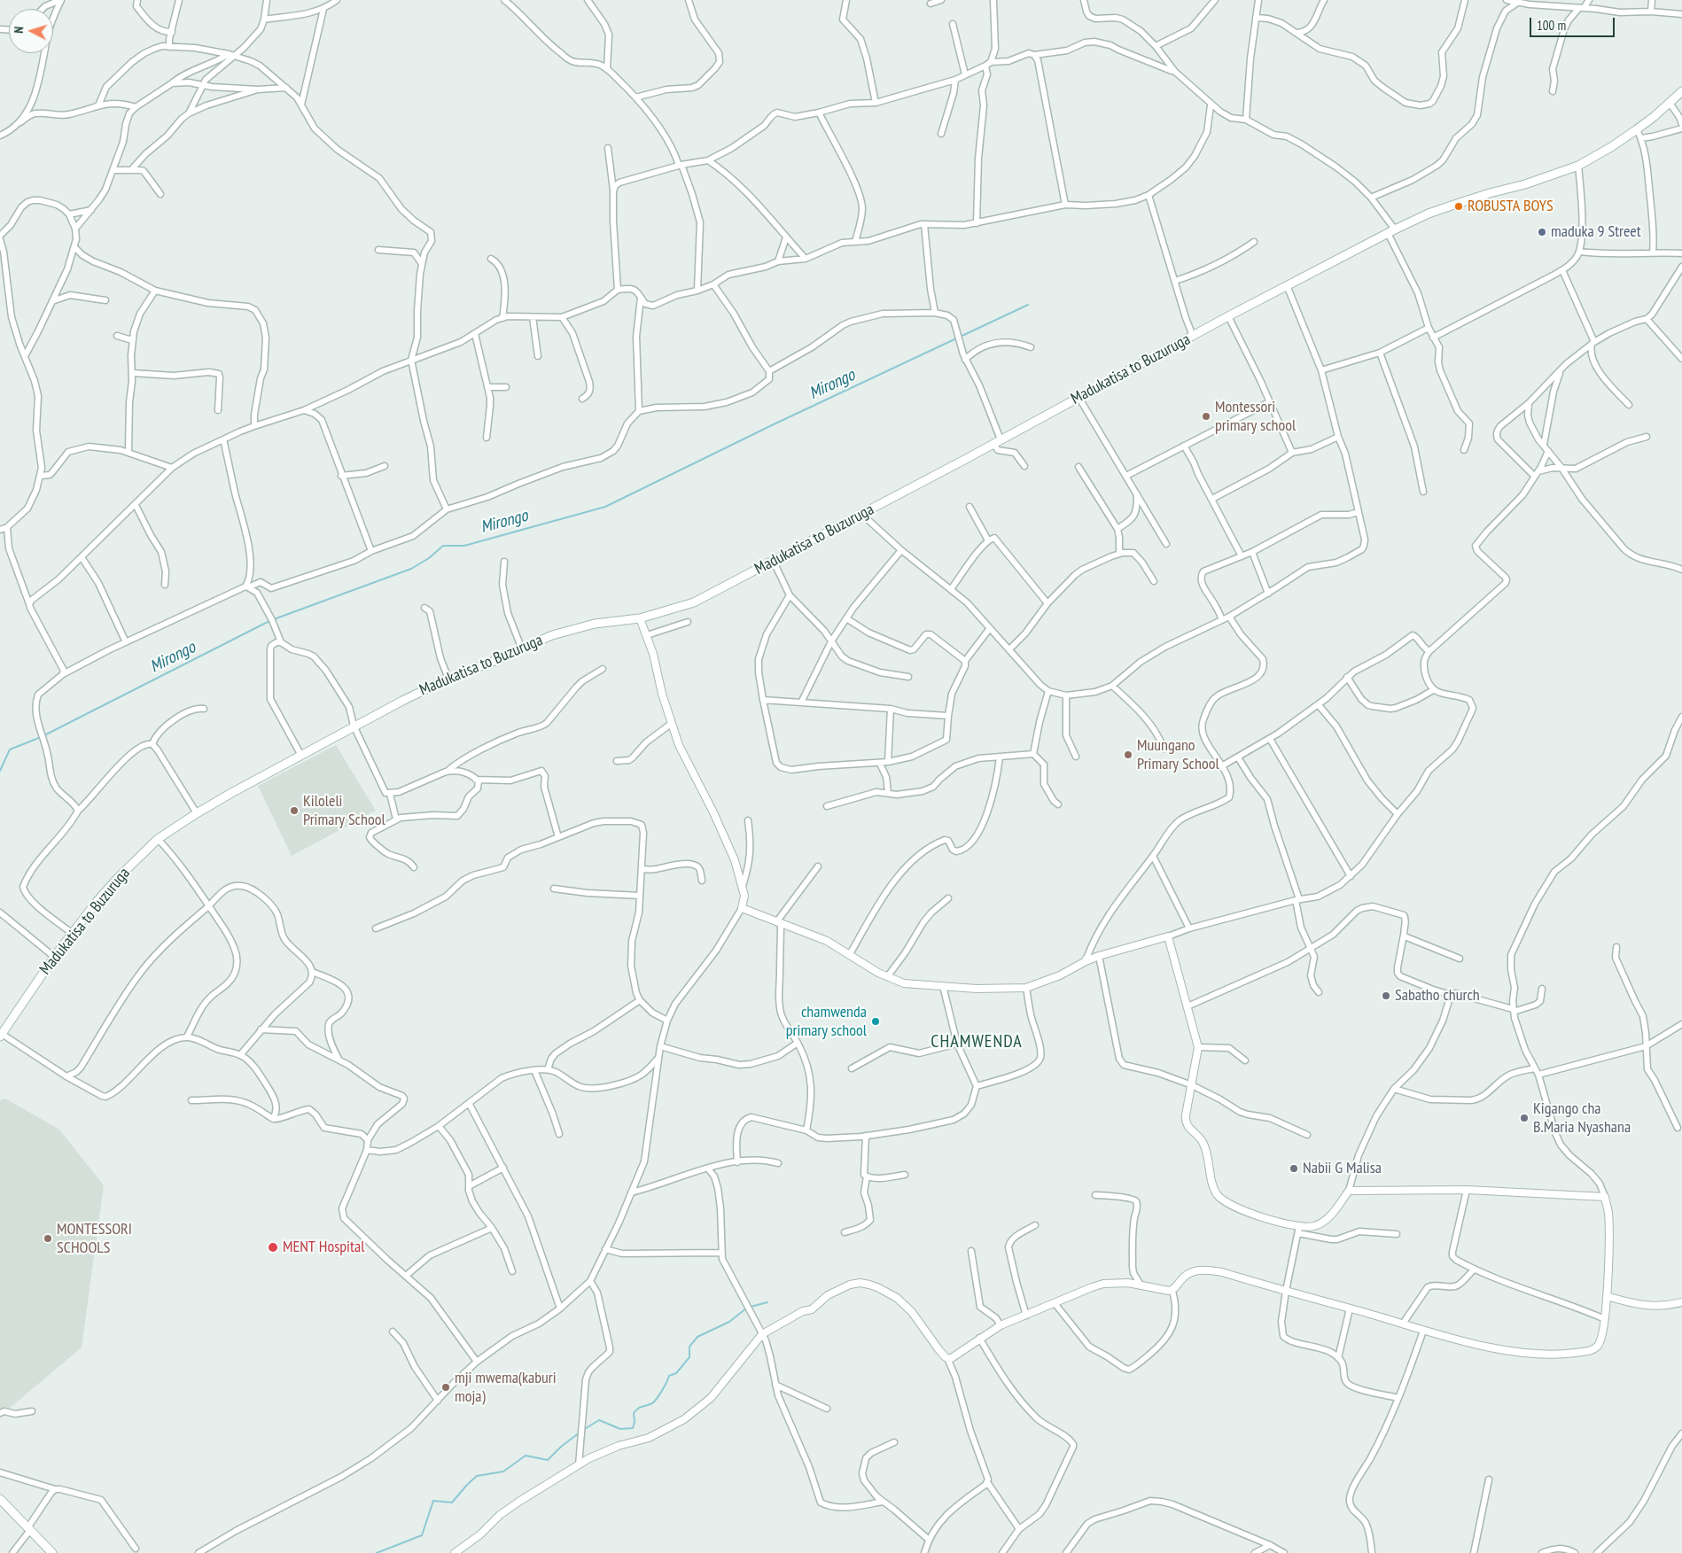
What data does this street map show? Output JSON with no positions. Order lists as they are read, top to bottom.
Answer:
{
  "streets": {
    "main road": ["Madukatisa to Buzuruga"]
  },
  "districts": ["CHAMWENDA"],
  "water": ["Mirongo"],
  "places": [
    "ROBUSTA BOYS",
    "maduka 9 Street",
    "Montessori primary school",
    "Muungano Primary School",
    "Kiloleli Primary School",
    "Sabatho church",
    "chamwenda primary school",
    "Kigango cha B.Maria Nyashana",
    "Nabii G Malisa",
    "MONTESSORI SCHOOLS",
    "MENT Hospital",
    "mji mwema(kaburi moja)"
  ],
  "scale_bar": "100 m",
  "north": "left"
}
